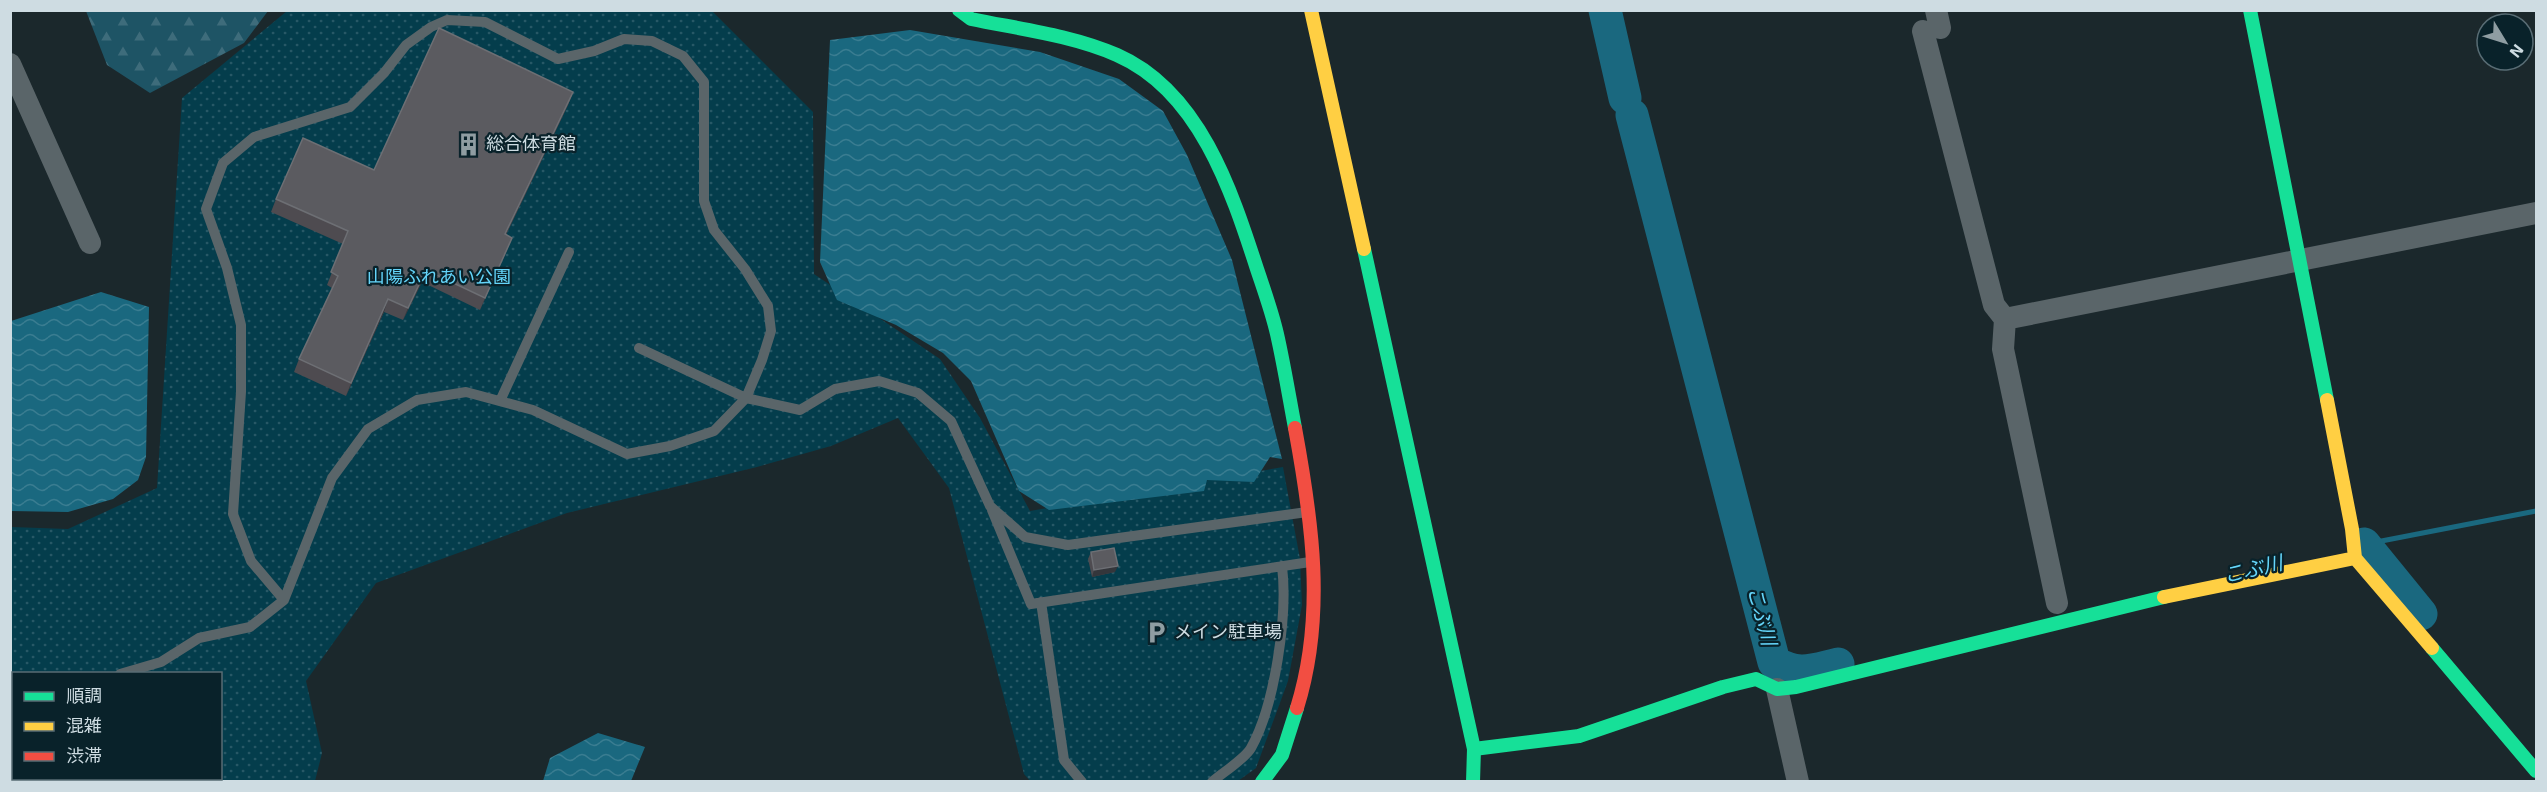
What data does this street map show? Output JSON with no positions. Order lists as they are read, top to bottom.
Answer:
{
  "water": ["こぶ川"],
  "parks": ["山陽ふれあい公園"],
  "places": {
    "building": ["総合体育館"],
    "parking": ["メイン駐車場"]
  },
  "legend": ["順調", "混雑", "渋滞"],
  "north": "bottom right"
}
